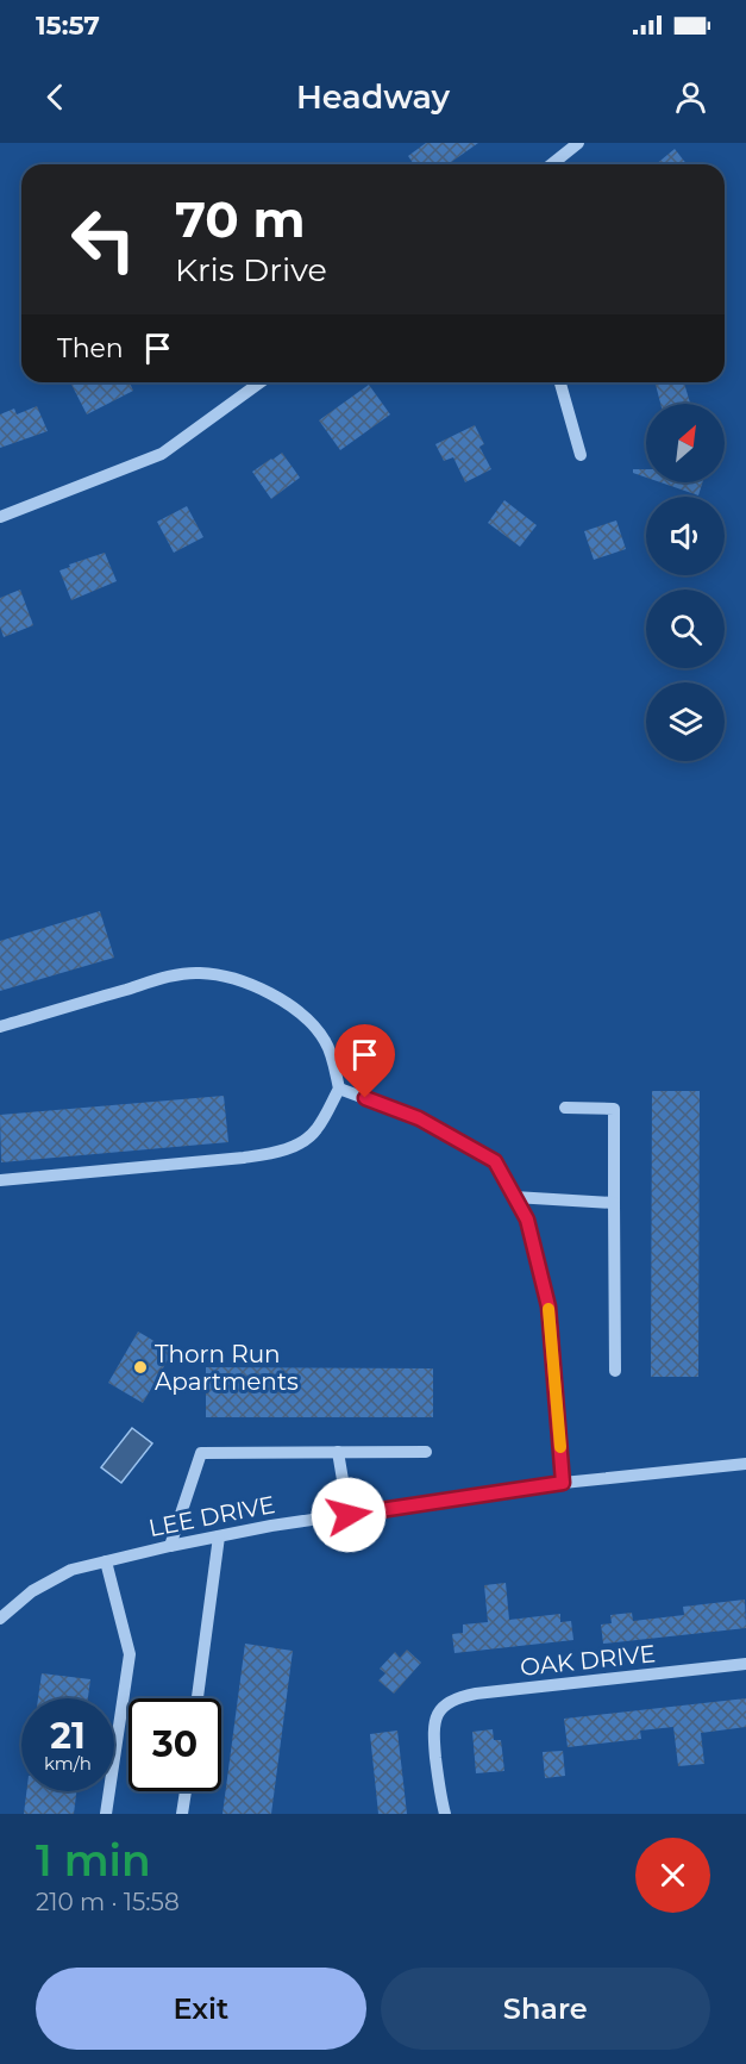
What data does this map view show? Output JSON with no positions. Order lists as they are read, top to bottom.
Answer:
{
  "streets": {
    "street": ["LEE DRIVE", "OAK DRIVE"]
  },
  "places": ["Thorn Run Apartments"],
  "north": "top right",
  "page": {
    "status": "15:57",
    "header": "Headway",
    "turn": ["70 m", "Kris Drive"],
    "then": "Then",
    "speed": "21 km/h",
    "limit": "30",
    "heading": ["1 min", "210 m · 15:58"],
    "buttons": ["Exit", "Share"]
  }
}
